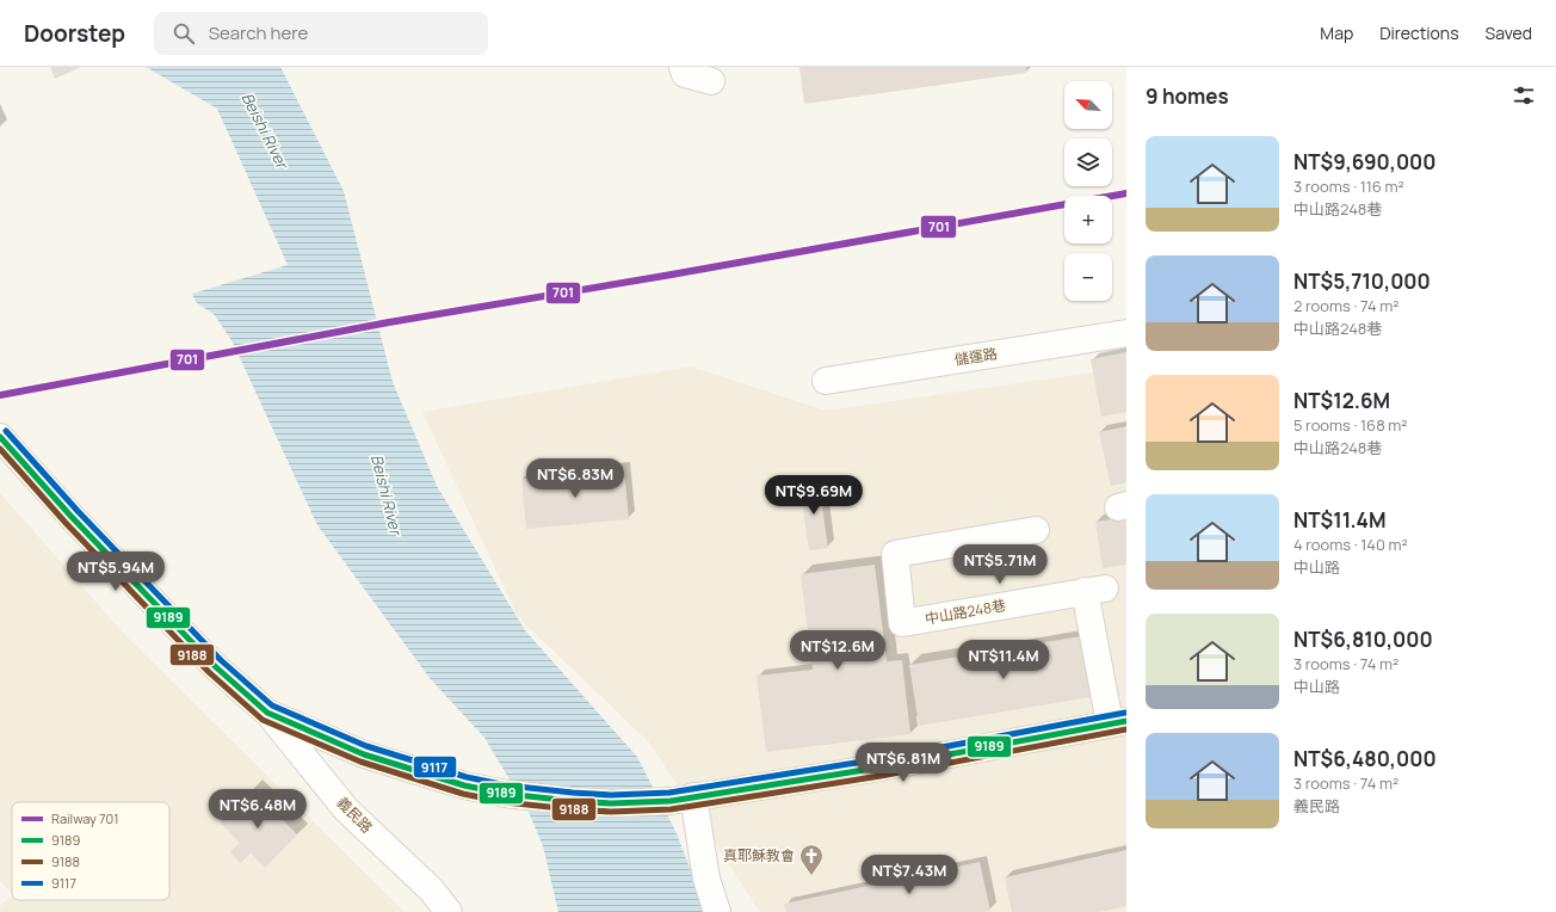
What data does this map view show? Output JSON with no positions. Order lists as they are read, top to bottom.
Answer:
{
  "streets": {
    "street": ["儲運路", "中山路248巷", "義民路"]
  },
  "water": ["Beishi River"],
  "places": {
    "church": ["真耶穌教會"]
  },
  "lines": [
    "rail line 701",
    "transit line 9117",
    "transit line 9189",
    "transit line 9188"
  ],
  "legend": [
    "Railway 701",
    "9189",
    "9188",
    "9117"
  ],
  "north": "top left",
  "page": {
    "header": "Doorstep",
    "search": "Search here",
    "nav": ["Map", "Directions", "Saved"],
    "heading": "9 homes",
    "map_buttons": ["+", "−"],
    "list": [
      {
        "name": "NT$9,690,000",
        "note": "3 rooms · 116 m² · 中山路248巷"
      },
      {
        "name": "NT$5,710,000",
        "note": "2 rooms · 74 m² · 中山路248巷"
      },
      {
        "name": "NT$12.6M",
        "note": "5 rooms · 168 m² · 中山路248巷"
      },
      {
        "name": "NT$11.4M",
        "note": "4 rooms · 140 m² · 中山路"
      },
      {
        "name": "NT$6,810,000",
        "note": "3 rooms · 74 m² · 中山路"
      },
      {
        "name": "NT$6,480,000",
        "note": "3 rooms · 74 m² · 義民路"
      }
    ],
    "price": [
      "NT$6.83M",
      "NT$9.69M",
      "NT$5.71M",
      "NT$5.94M",
      "NT$12.6M",
      "NT$11.4M",
      "NT$6.81M",
      "NT$6.48M",
      "NT$7.43M"
    ]
  }
}
